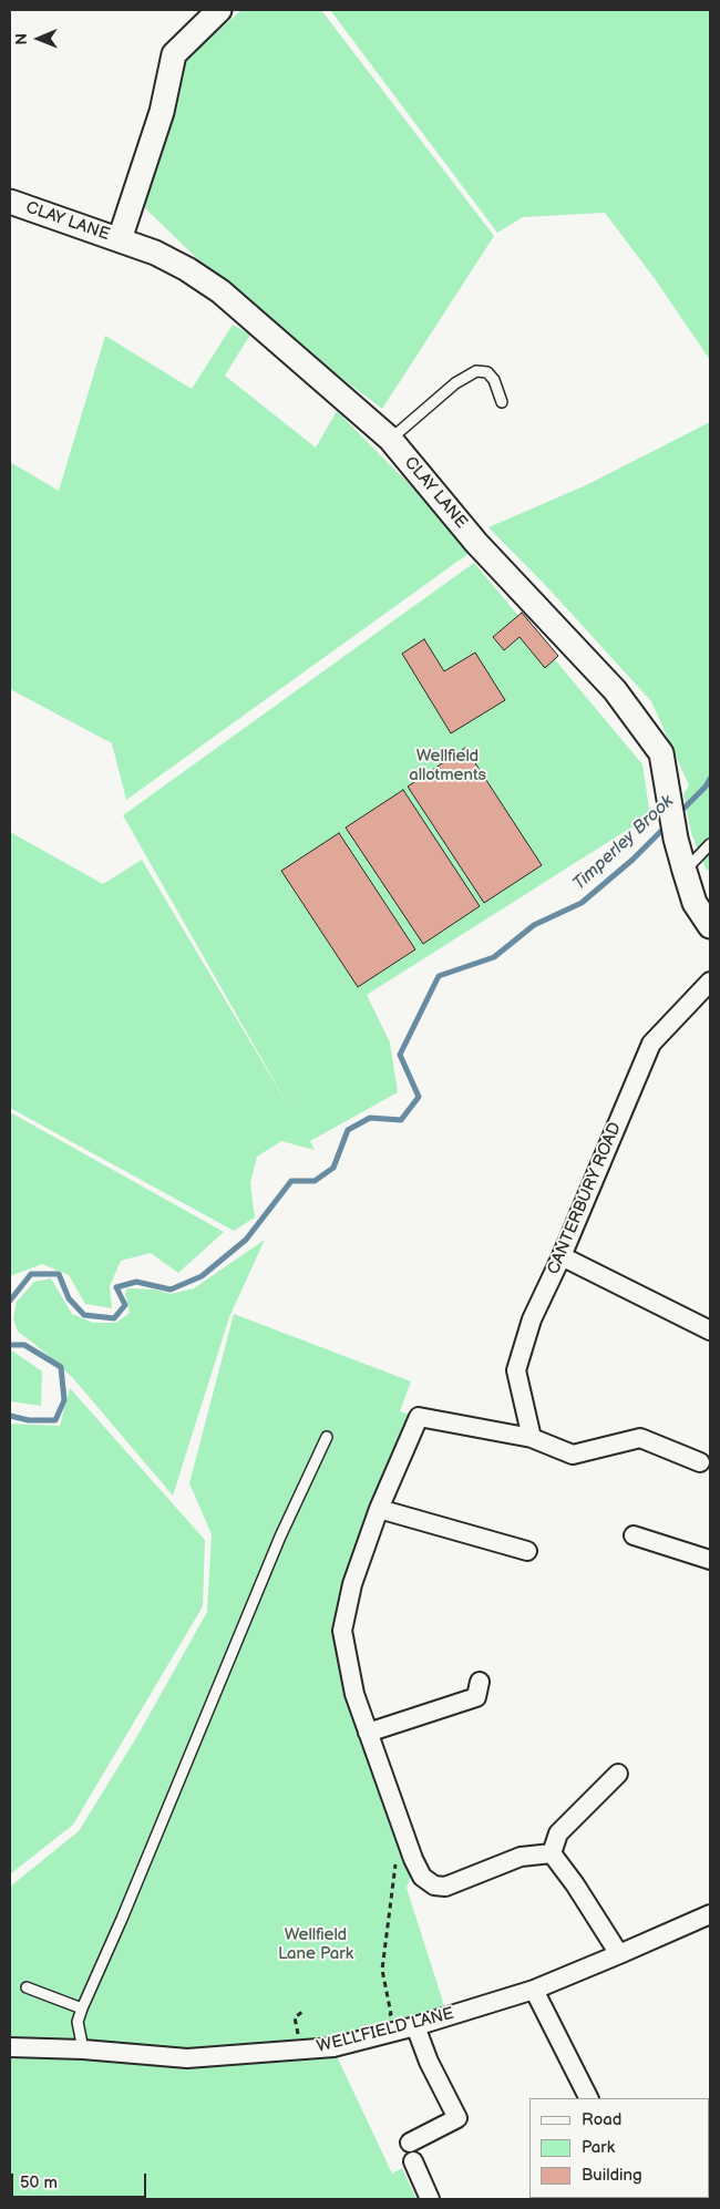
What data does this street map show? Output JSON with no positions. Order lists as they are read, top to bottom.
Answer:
{
  "streets": {
    "street": ["CLAY LANE", "CANTERBURY ROAD", "WELLFIELD LANE"]
  },
  "water": ["Timperley Brook"],
  "parks": ["Wellfield allotments", "Wellfield Lane Park"],
  "legend": ["Road", "Park", "Building"],
  "scale_bar": "50 m",
  "north": "left"
}
